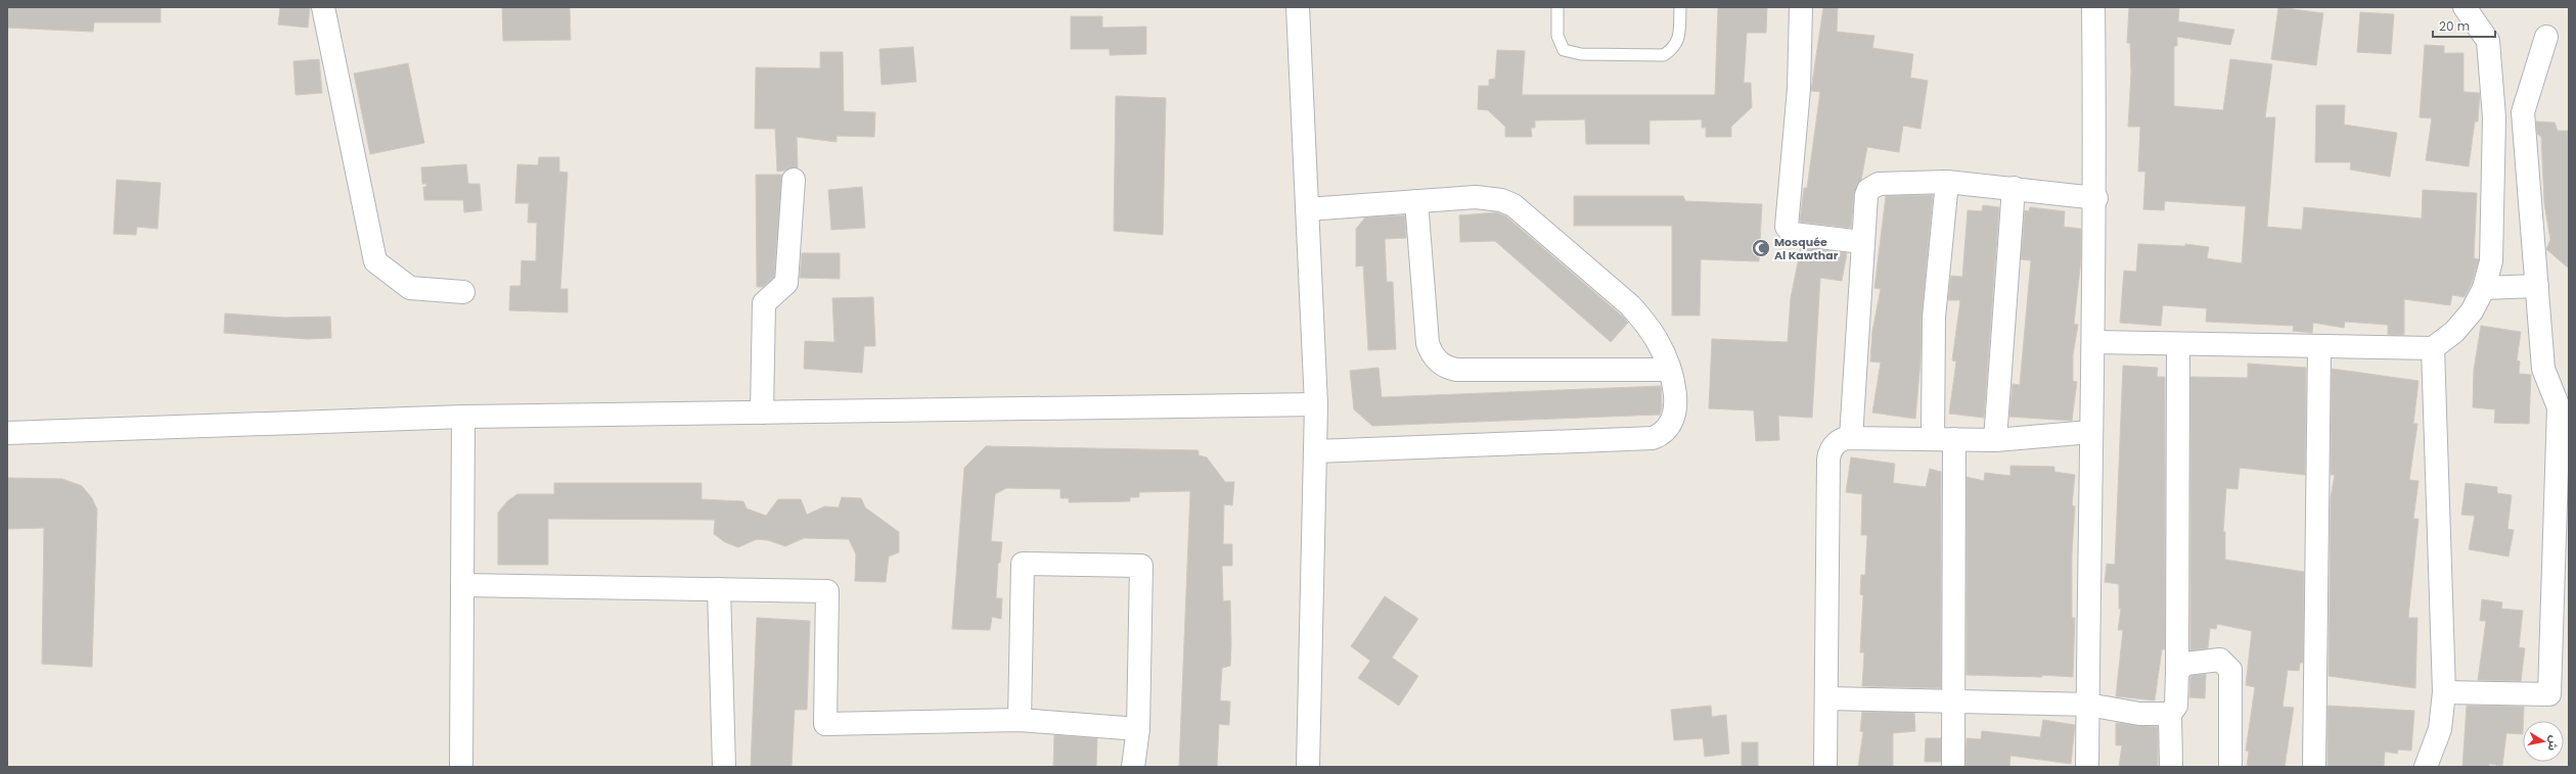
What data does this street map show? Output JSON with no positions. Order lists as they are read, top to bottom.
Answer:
{
  "places": {
    "mosque": ["Mosquée Al Kawthar"]
  },
  "scale_bar": "20 m",
  "north": "right"
}
